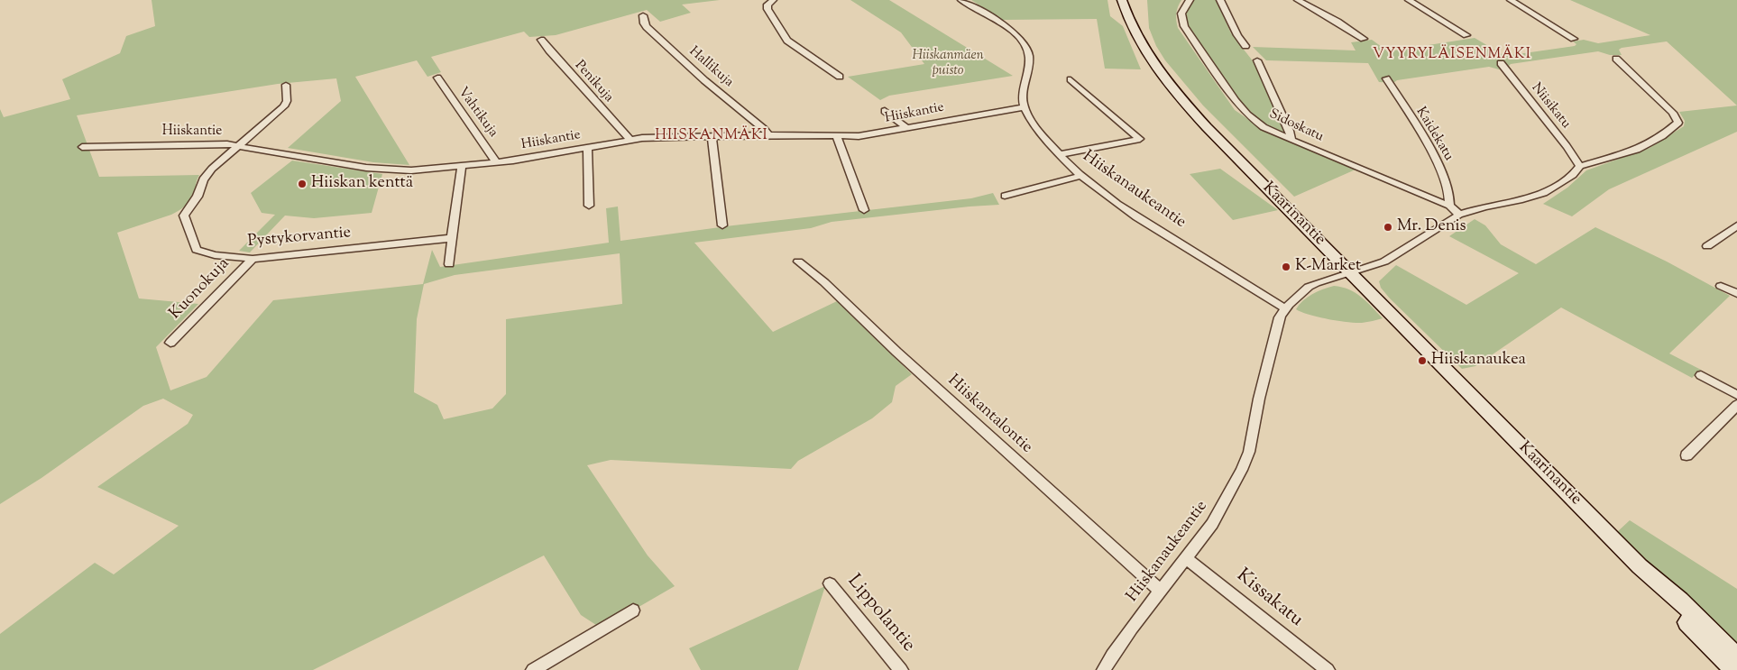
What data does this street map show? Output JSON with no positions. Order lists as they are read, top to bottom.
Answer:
{
  "streets": {
    "main road": ["Kaarinantie"],
    "street": [
      "Hallikuja",
      "Penikuja",
      "Niisikatu",
      "Vahtikuja",
      "Hiiskantie",
      "Sidoskatu",
      "Kaidekatu",
      "Hiiskanaukeantie",
      "Pystykorvantie",
      "Kuonokuja",
      "Hiiskantalontie",
      "Kissakatu",
      "Lippolantie"
    ]
  },
  "crossings": [
    ["Hallikuja", "Hiiskantie"],
    ["Penikuja", "Hiiskantie"],
    ["Niisikatu", "Hiiskanaukeantie"],
    ["Vahtikuja", "Hiiskantie"],
    ["Hiiskantie", "Hiiskanaukeantie"],
    ["Hiiskantie", "Pystykorvantie"],
    ["Sidoskatu", "Kaidekatu"],
    ["Sidoskatu", "Hiiskanaukeantie"],
    ["Hiiskanaukeantie", "Kaarinantie"],
    ["Hiiskanaukeantie", "Hiiskantalontie"],
    ["Hiiskanaukeantie", "Kissakatu"],
    ["Pystykorvantie", "Kuonokuja"]
  ],
  "districts": ["VYYRYLÄISENMÄKI", "HIISKANMÄKI"],
  "parks": ["Hiiskanmäen puisto"],
  "places": [
    "Hiiskan kenttä",
    "Mr. Denis",
    "K-Market",
    "Hiiskanaukea"
  ]
}
